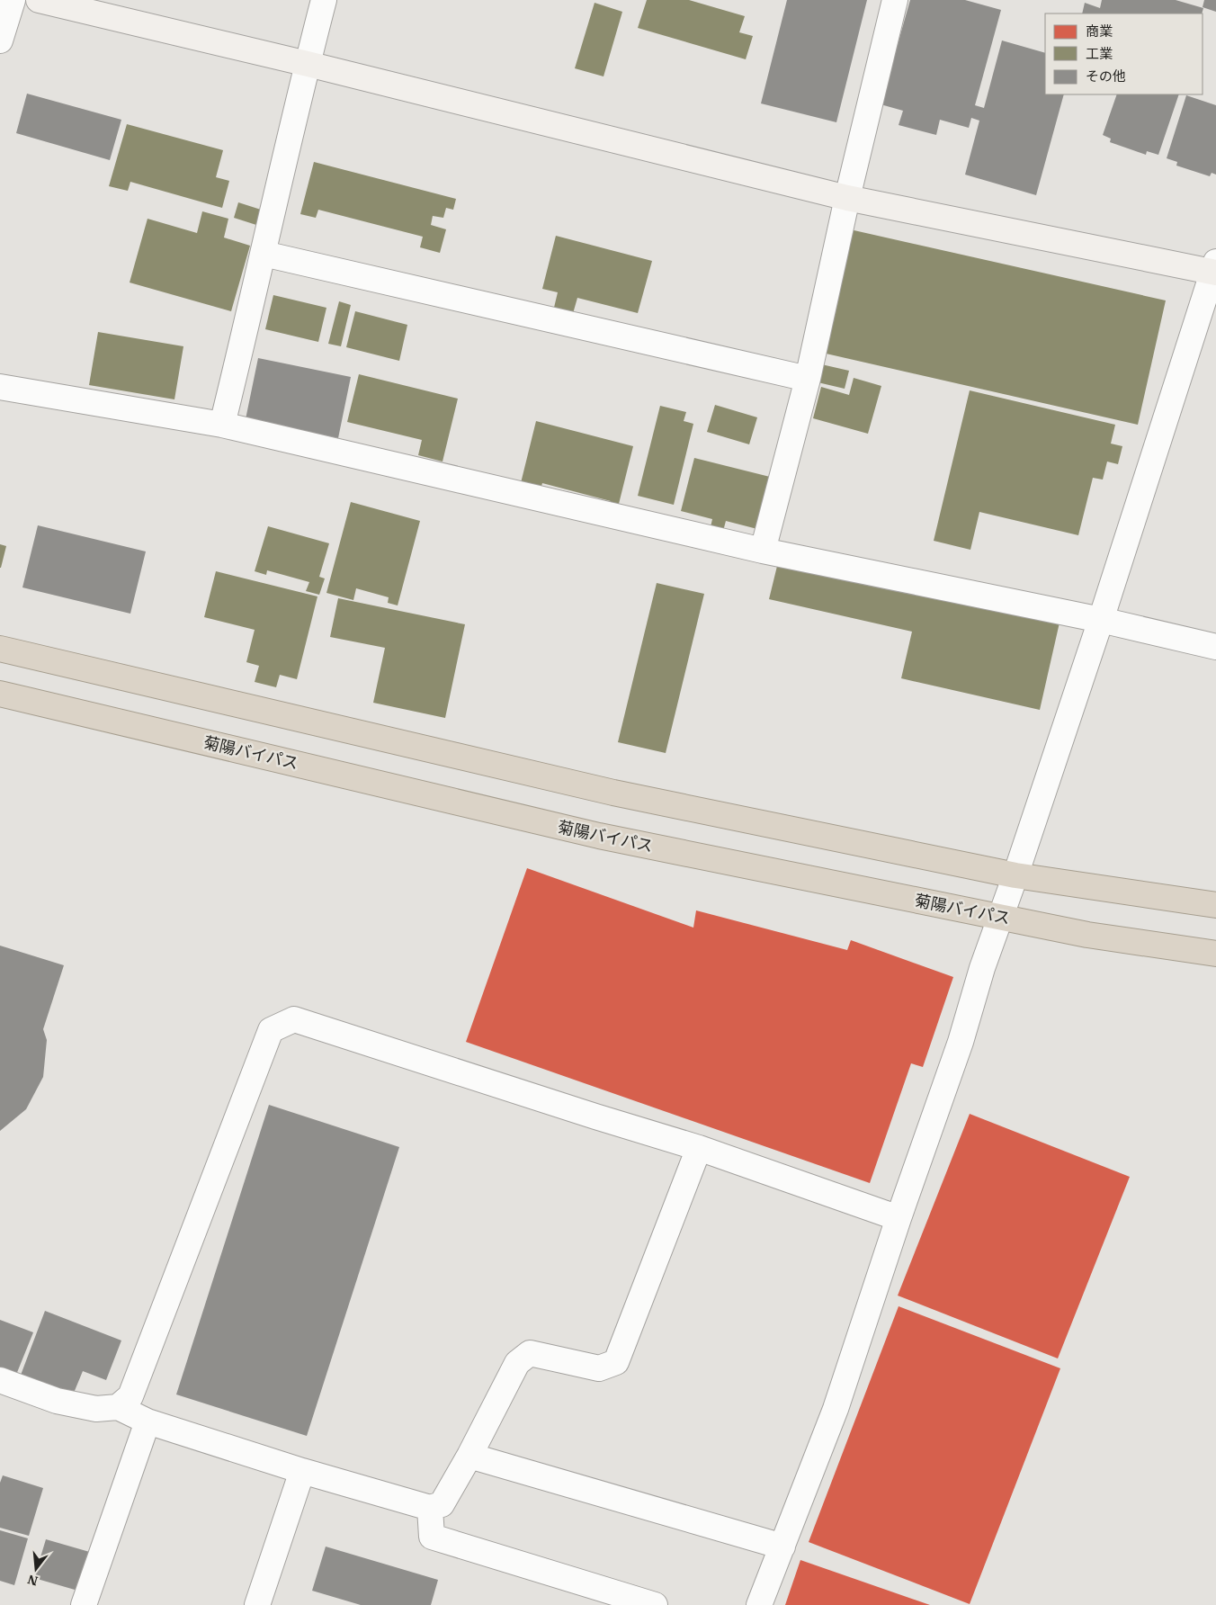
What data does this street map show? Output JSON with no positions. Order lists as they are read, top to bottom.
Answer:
{
  "streets": {
    "highway": ["菊陽バイパス"]
  },
  "legend": ["商業", "工業", "その他"],
  "north": "bottom"
}
